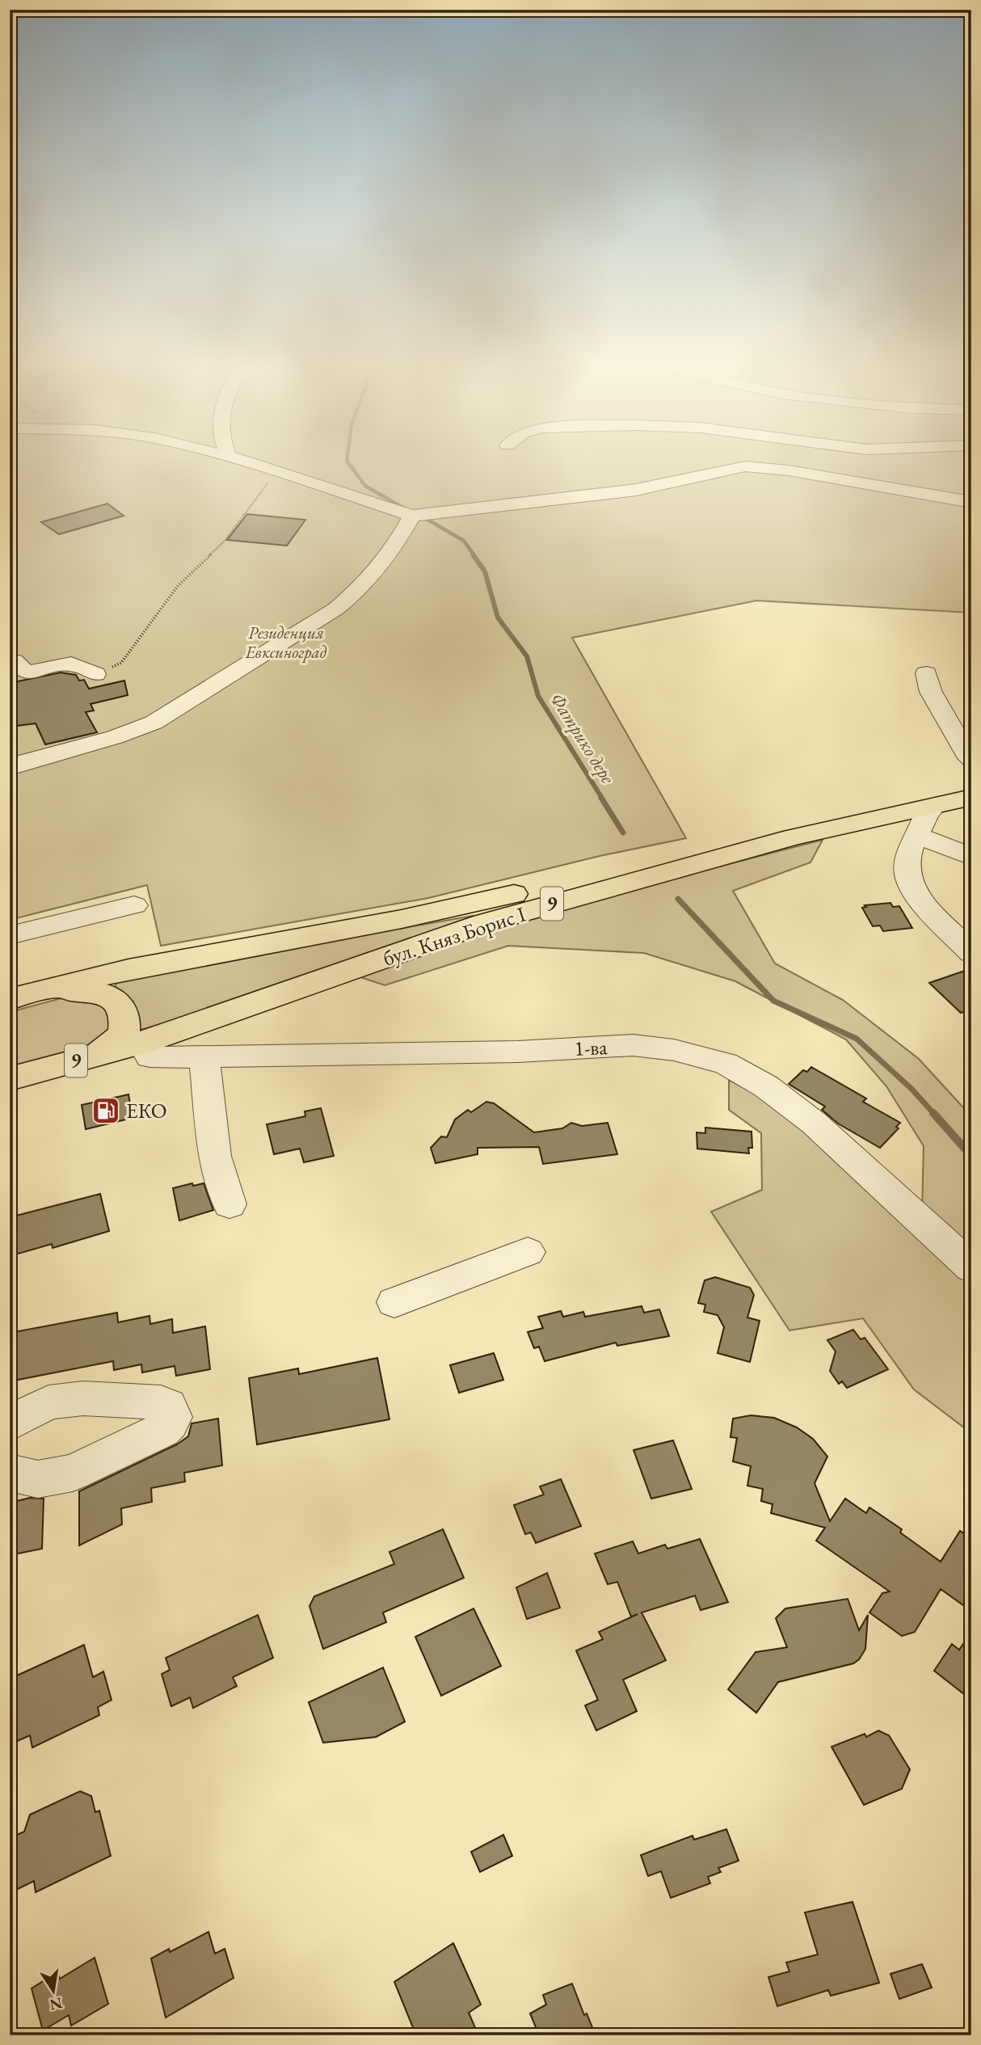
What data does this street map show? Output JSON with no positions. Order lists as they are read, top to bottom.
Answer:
{
  "streets": {
    "highway": ["9", "бул. Княз Борис I"],
    "street": ["1-ва"]
  },
  "crossings": [
    ["бул. Княз Борис I", "1-ва"]
  ],
  "water": ["Фатрико дере"],
  "parks": ["Резиденция Евксиноград"],
  "places": {
    "fuel station": ["ЕКО"]
  },
  "north": "bottom"
}
